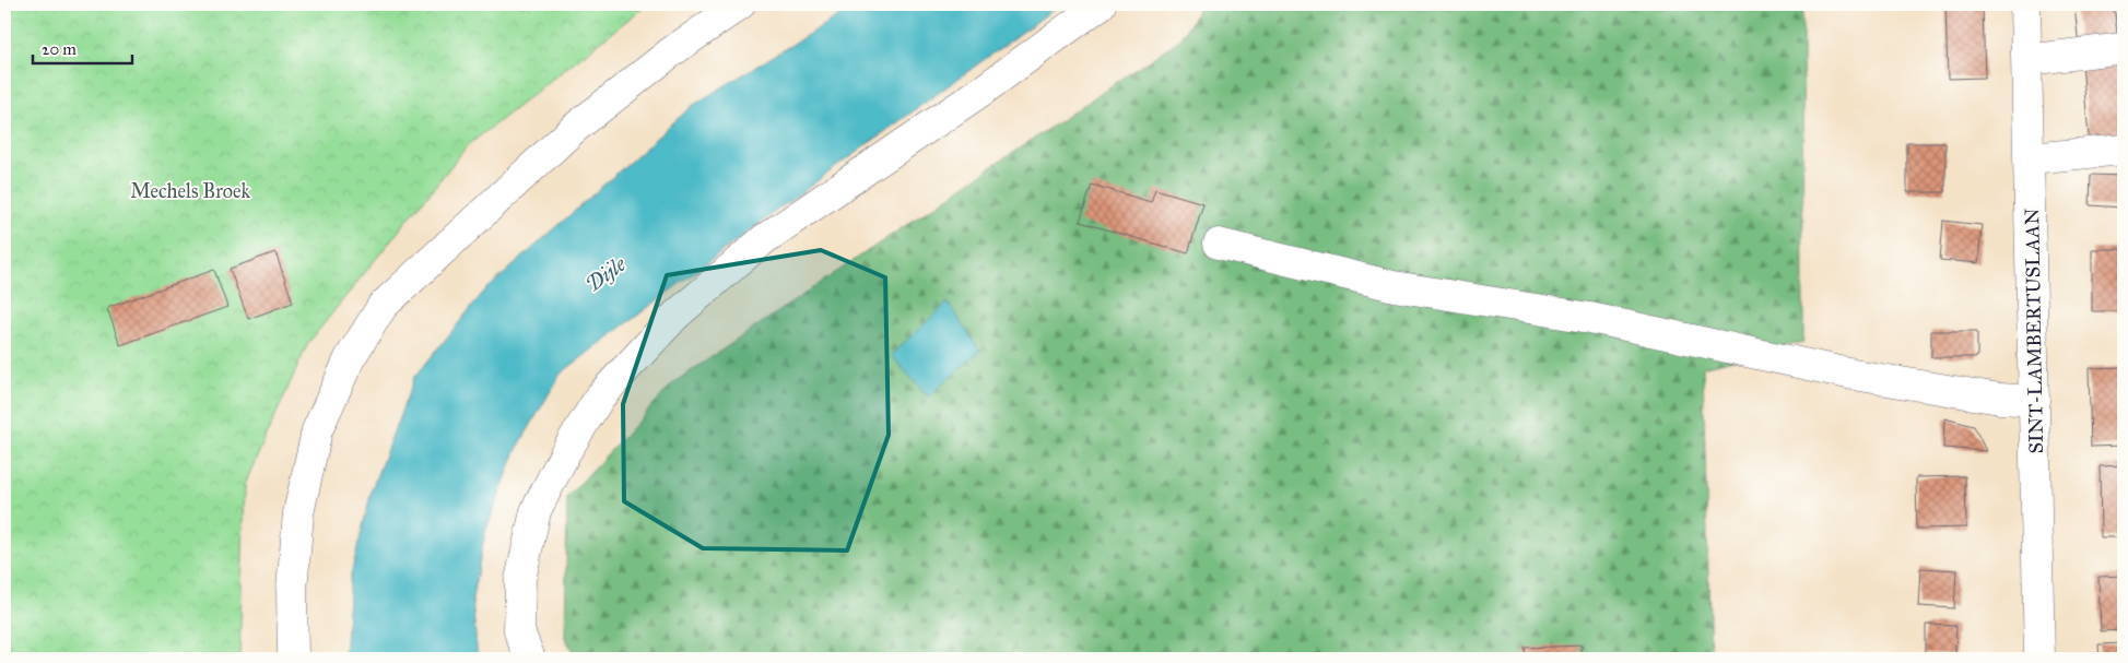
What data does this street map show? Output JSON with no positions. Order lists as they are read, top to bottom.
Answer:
{
  "streets": {
    "street": ["SINT-LAMBERTUSLAAN"]
  },
  "water": ["Dijle"],
  "parks": ["Mechels Broek"],
  "scale_bar": "20 m"
}
